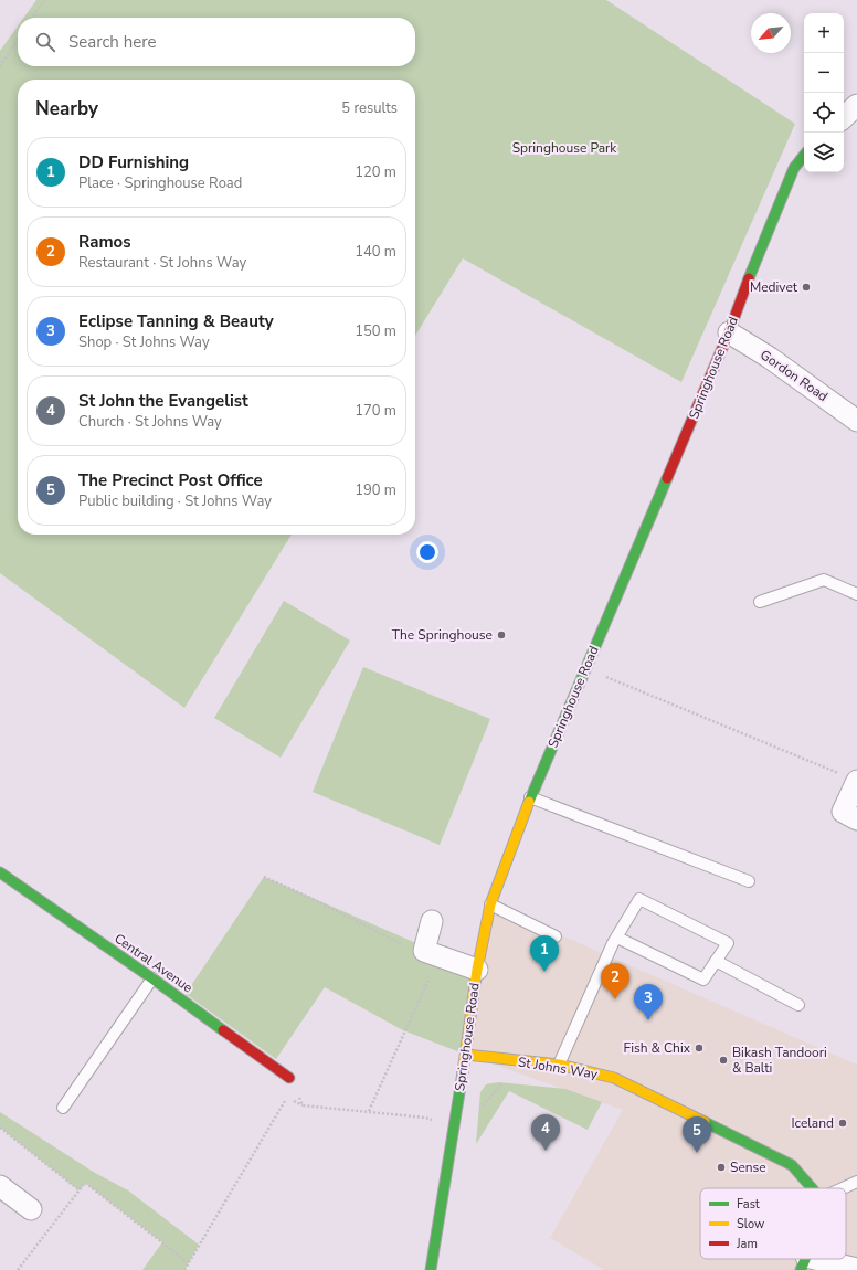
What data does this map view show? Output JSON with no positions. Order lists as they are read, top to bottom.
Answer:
{
  "streets": {
    "street": [
      "Springhouse Road",
      "Gordon Road",
      "Central Avenue",
      "St Johns Way"
    ]
  },
  "crossings": [
    ["Springhouse Road", "Gordon Road"],
    ["Springhouse Road", "St Johns Way"]
  ],
  "parks": ["Springhouse Park"],
  "places": [
    "Medivet",
    "The Springhouse",
    "Fish & Chix",
    "Bikash Tandoori & Balti",
    "Iceland",
    "Sense"
  ],
  "legend": ["Fast", "Slow", "Jam"],
  "north": "bottom left",
  "page": {
    "map_buttons": ["+", "−"],
    "search": "Search here",
    "heading": ["Nearby", "5 results"],
    "list": [
      {
        "mark": "1",
        "name": "DD Furnishing",
        "note": "Place · Springhouse Road",
        "value": "120 m"
      },
      {
        "mark": "2",
        "name": "Ramos",
        "note": "Restaurant · St Johns Way",
        "value": "140 m"
      },
      {
        "mark": "3",
        "name": "Eclipse Tanning & Beauty",
        "note": "Shop · St Johns Way",
        "value": "150 m"
      },
      {
        "mark": "4",
        "name": "St John the Evangelist",
        "note": "Church · St Johns Way",
        "value": "170 m"
      },
      {
        "mark": "5",
        "name": "The Precinct Post Office",
        "note": "Public building · St Johns Way",
        "value": "190 m"
      }
    ],
    "pins": [
      "1",
      "2",
      "3",
      "4",
      "5"
    ]
  }
}
